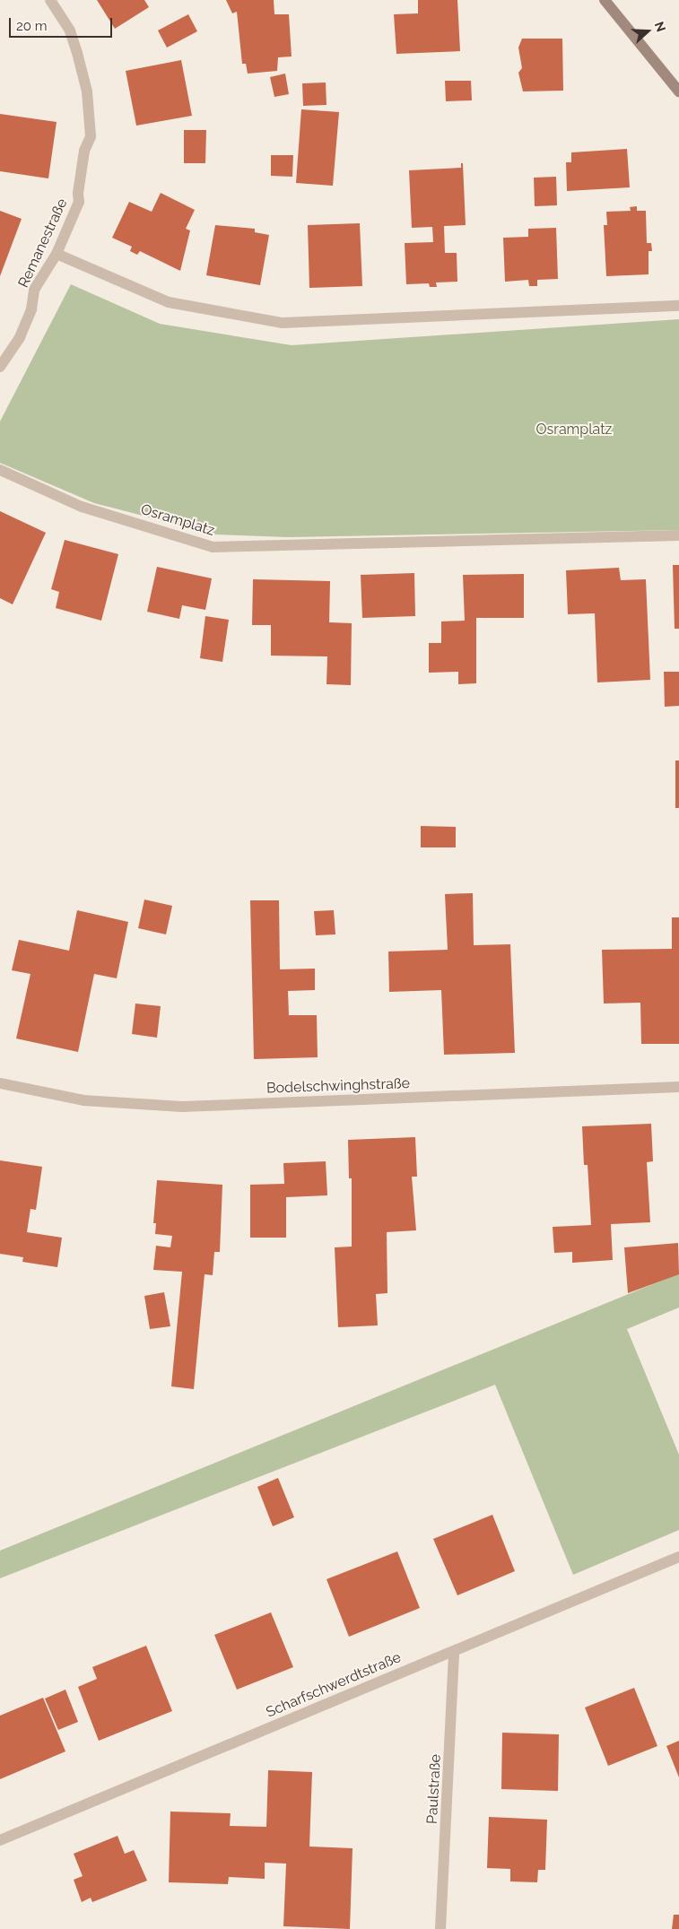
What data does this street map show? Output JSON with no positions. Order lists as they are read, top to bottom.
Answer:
{
  "streets": {
    "street": [
      "Remanestraße",
      "Osramplatz",
      "Bodelschwinghstraße",
      "Scharfschwerdtstraße",
      "Paulstraße"
    ]
  },
  "crossings": [
    ["Scharfschwerdtstraße", "Paulstraße"]
  ],
  "parks": ["Osramplatz"],
  "scale_bar": "20 m",
  "north": "right"
}
